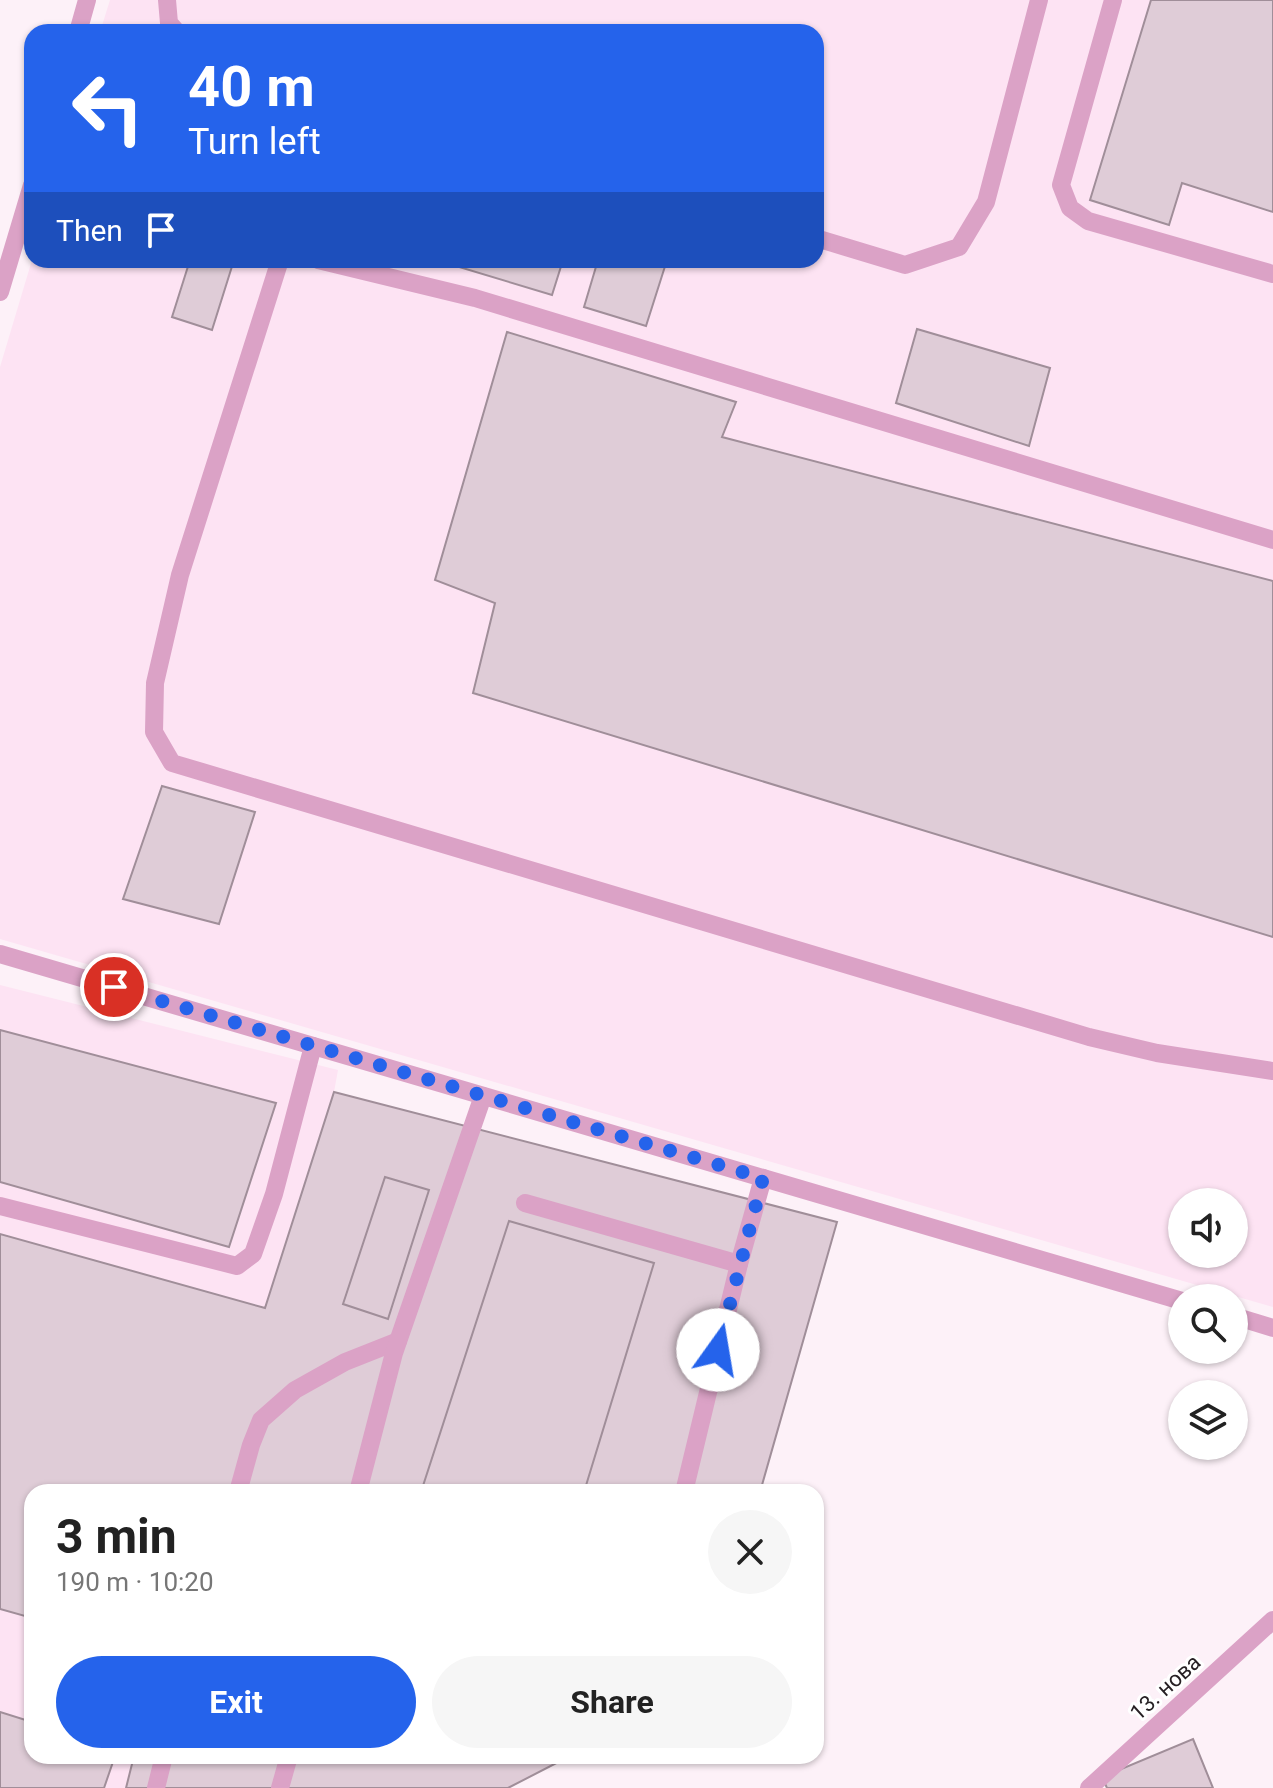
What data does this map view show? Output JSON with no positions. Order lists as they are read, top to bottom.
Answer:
{
  "streets": {
    "lane": ["13. нова"]
  },
  "page": {
    "turn": ["40 m", "Turn left"],
    "then": "Then",
    "heading": ["3 min", "190 m · 10:20"],
    "buttons": ["Exit", "Share"]
  }
}
